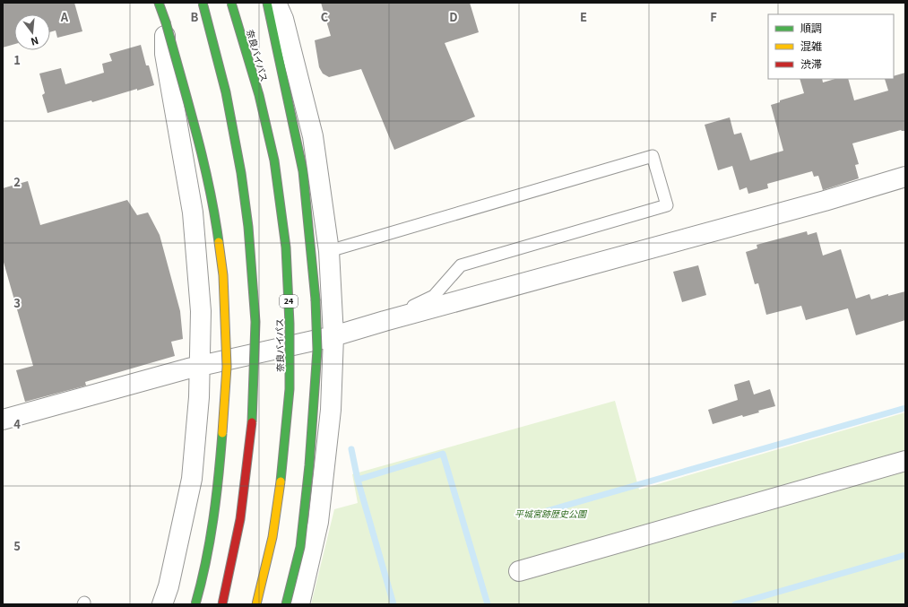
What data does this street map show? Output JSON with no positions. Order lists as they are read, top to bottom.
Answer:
{
  "streets": {
    "highway": ["奈良バイパス", "24"]
  },
  "parks": ["平城宮跡歴史公園"],
  "legend": ["順調", "混雑", "渋滞"],
  "north": "bottom",
  "grid": {
    "columns": [
      "A",
      "B",
      "C",
      "D",
      "E",
      "F"
    ],
    "rows": [
      "1",
      "2",
      "3",
      "4",
      "5"
    ]
  }
}
